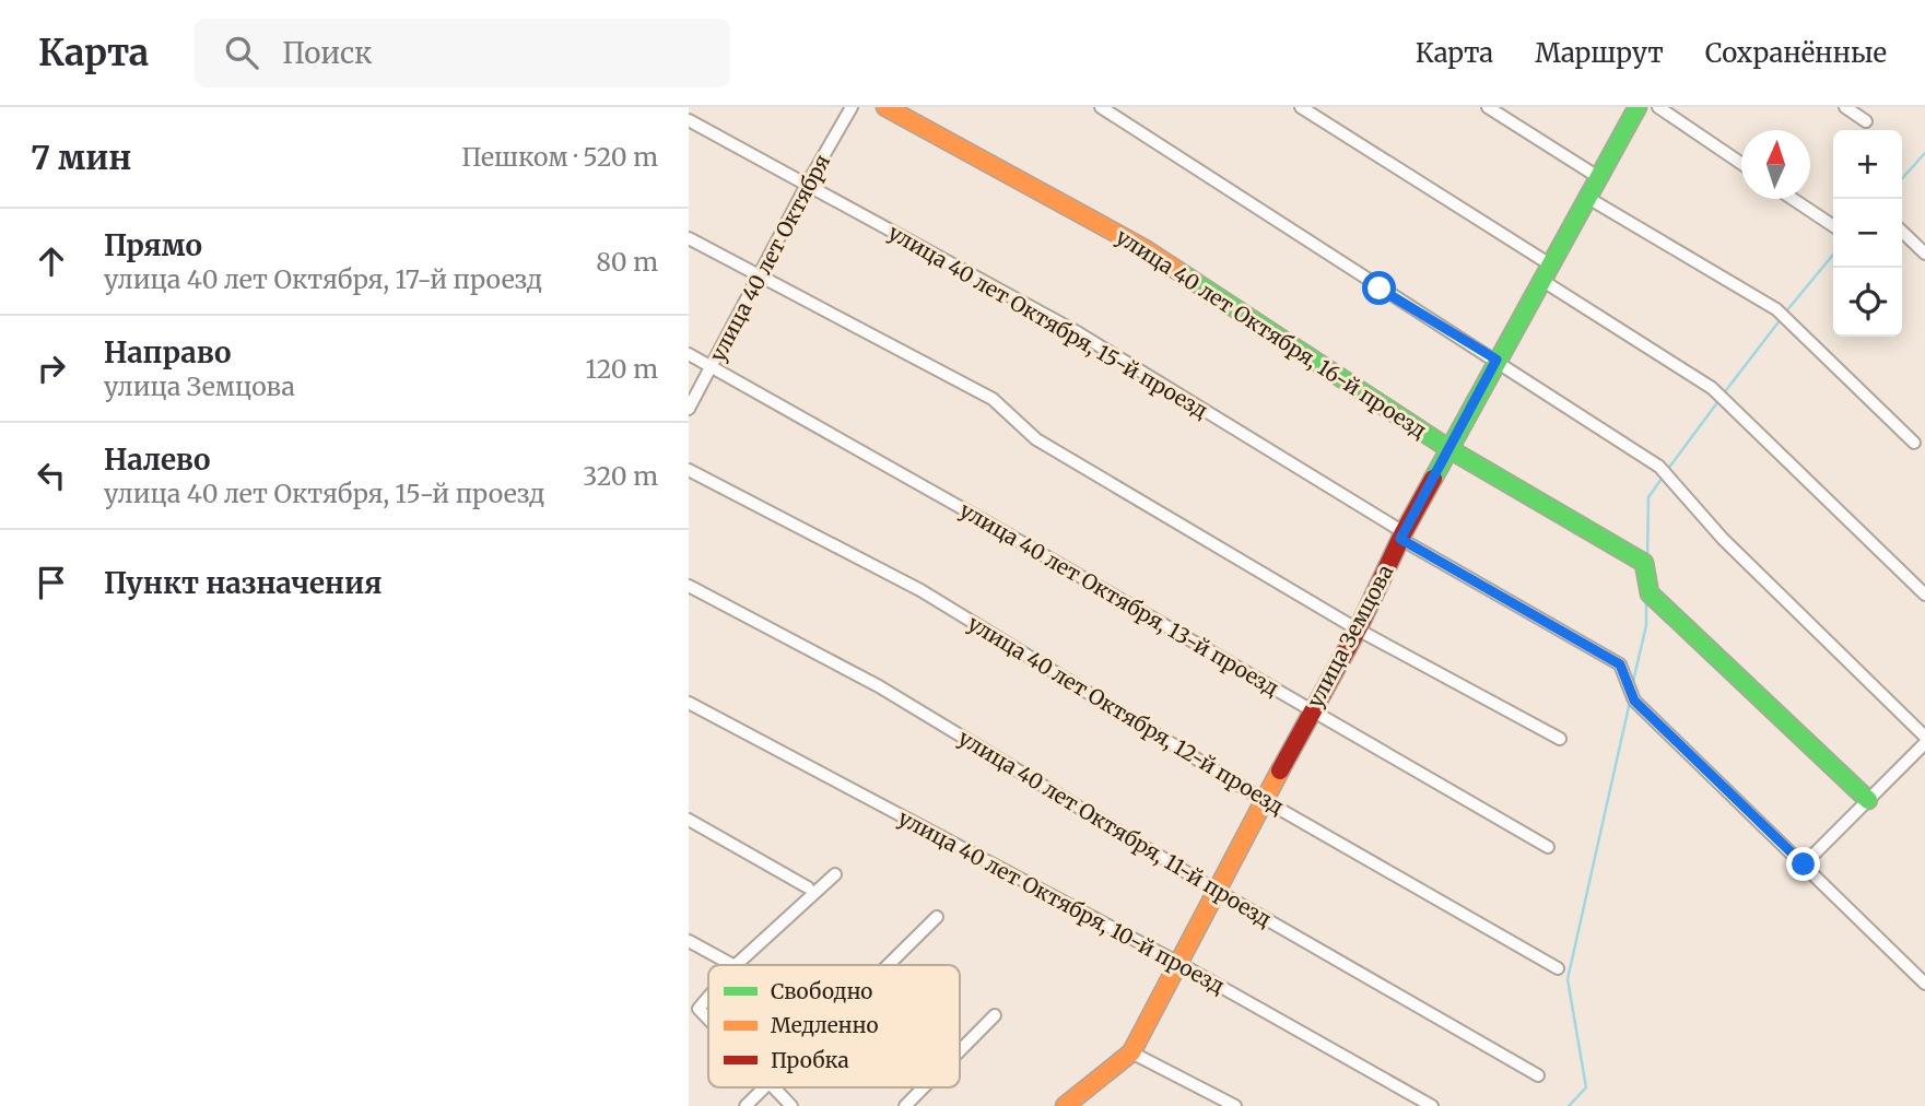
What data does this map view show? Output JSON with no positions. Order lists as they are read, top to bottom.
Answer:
{
  "streets": {
    "street": [
      "улица 40 лет Октября",
      "улица 40 лет Октября, 15-й проезд",
      "улица 40 лет Октября, 16-й проезд",
      "улица 40 лет Октября, 13-й проезд",
      "улица Земцова",
      "улица 40 лет Октября, 12-й проезд",
      "улица 40 лет Октября, 11-й проезд",
      "улица 40 лет Октября, 10-й проезд"
    ]
  },
  "crossings": [
    ["улица 40 лет Октября", "улица 40 лет Октября, 15-й проезд"],
    ["улица 40 лет Октября", "улица 40 лет Октября, 13-й проезд"],
    ["улица 40 лет Октября, 15-й проезд", "улица Земцова"],
    ["улица 40 лет Октября, 16-й проезд", "улица Земцова"],
    ["улица 40 лет Октября, 13-й проезд", "улица Земцова"],
    ["улица Земцова", "улица 40 лет Октября, 12-й проезд"],
    ["улица Земцова", "улица 40 лет Октября, 11-й проезд"],
    ["улица Земцова", "улица 40 лет Октября, 10-й проезд"]
  ],
  "legend": ["Свободно", "Медленно", "Пробка"],
  "north": "top",
  "page": {
    "header": "Карта",
    "search": "Поиск",
    "nav": ["Карта", "Маршрут", "Сохранённые"],
    "heading": ["7 мин", "Пешком · 520 m"],
    "map_buttons": ["+", "−"],
    "list": [
      ["Прямо", "улица 40 лет Октября, 17-й проезд", "80 m"],
      ["Направо", "улица Земцова", "120 m"],
      ["Налево", "улица 40 лет Октября, 15-й проезд", "320 m"],
      "Пункт назначения"
    ]
  }
}
